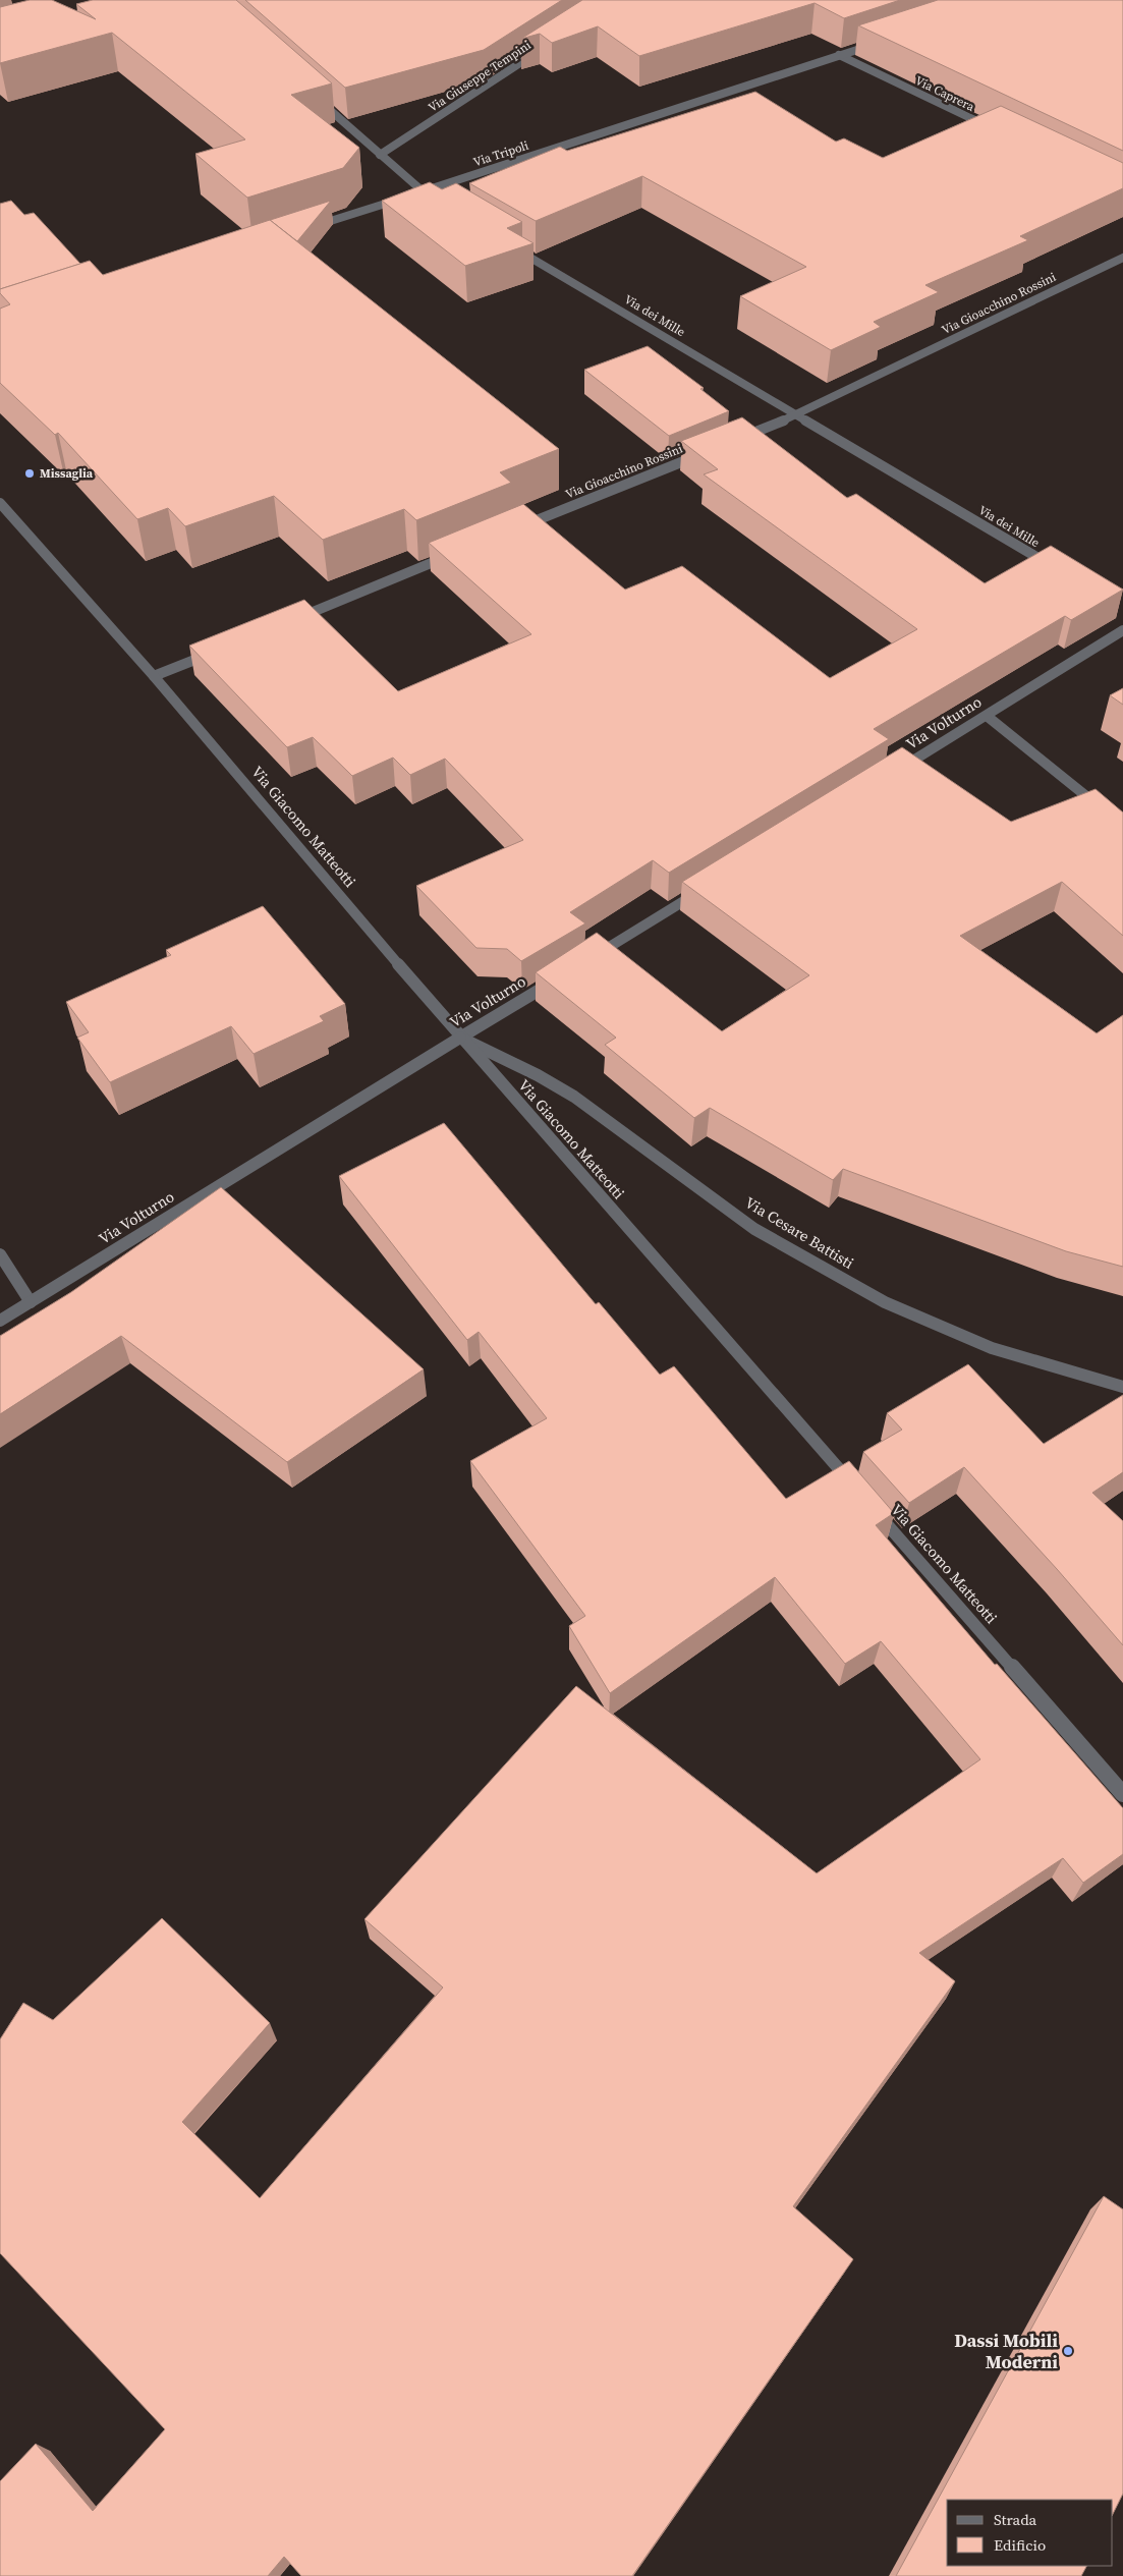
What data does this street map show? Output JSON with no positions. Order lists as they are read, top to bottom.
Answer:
{
  "streets": {
    "street": [
      "Via Giuseppe Tempini",
      "Via Caprera",
      "Via Tripoli",
      "Via Gioacchino Rossini",
      "Via dei Mille",
      "Via Volturno",
      "Via Giacomo Matteotti",
      "Via Cesare Battisti"
    ]
  },
  "crossings": [
    ["Via Caprera", "Via Tripoli"],
    ["Via Gioacchino Rossini", "Via dei Mille"],
    ["Via Volturno", "Via Giacomo Matteotti"],
    ["Via Volturno", "Via Cesare Battisti"],
    ["Via Giacomo Matteotti", "Via Cesare Battisti"]
  ],
  "places": ["Missaglia", "Dassi Mobili Moderni"],
  "legend": ["Strada", "Edificio"]
}
